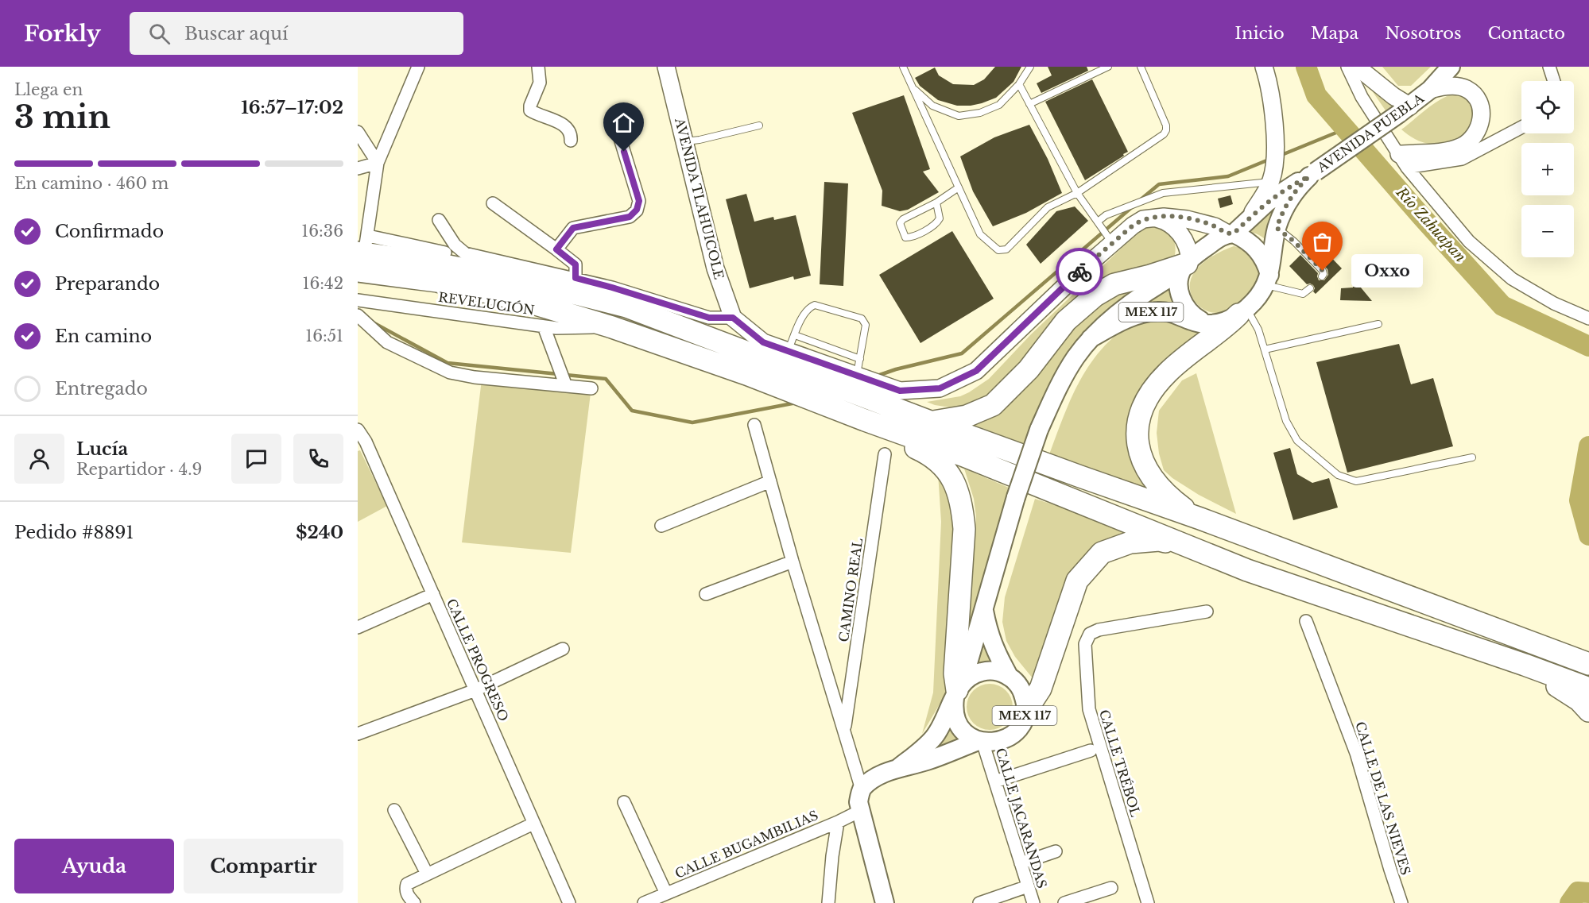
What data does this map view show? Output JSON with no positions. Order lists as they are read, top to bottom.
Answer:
{
  "streets": {
    "main road": ["AVENIDA PUEBLA", "AVENIDA TLAHUICOLE", "MEX 117"],
    "street": [
      "REVELUCIÓN",
      "CAMINO REAL",
      "CALLE PROGRESO",
      "CALLE TRÉBOL",
      "CALLE DE LAS NIEVES",
      "CALLE JACARANDAS",
      "CALLE BUGAMBILIAS"
    ]
  },
  "crossings": [
    ["AVENIDA PUEBLA", "MEX 117"],
    ["MEX 117", "CALLE JACARANDAS"]
  ],
  "water": ["Río Zahuapan"],
  "places": ["Oxxo"],
  "page": {
    "header": "Forkly",
    "search": "Buscar aquí",
    "nav": [
      "Inicio",
      "Mapa",
      "Nosotros",
      "Contacto"
    ],
    "heading": ["3 min", "Llega en", "16:57–17:02"],
    "panel": [
      "Lucía",
      "Repartidor · 4.9",
      "Pedido #8891",
      "$240"
    ],
    "map_buttons": ["+", "−"],
    "bar": "En camino · 460 m",
    "list": [
      ["Confirmado", "16:36"],
      ["Preparando", "16:42"],
      ["En camino", "16:51"],
      "Entregado"
    ],
    "bubble": "Oxxo",
    "buttons": ["Ayuda", "Compartir"]
  }
}
